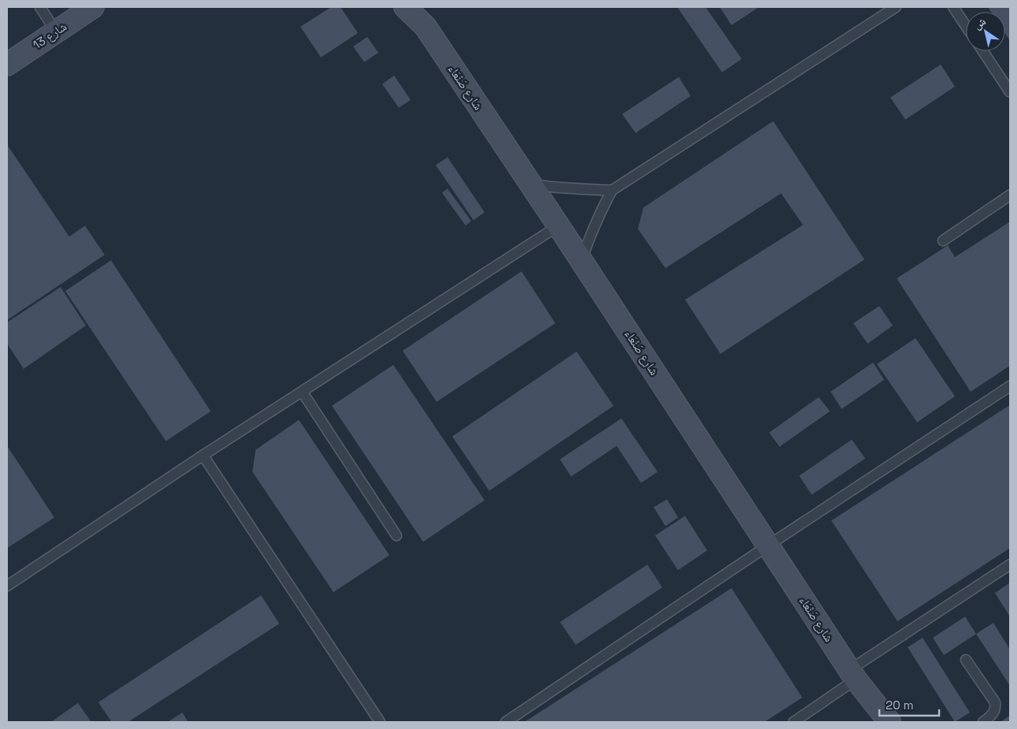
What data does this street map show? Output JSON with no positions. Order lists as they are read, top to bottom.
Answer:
{
  "streets": {
    "street": ["شارع 13", "شارع صَنْعَاء"]
  },
  "scale_bar": "20 m",
  "north": "top left"
}
